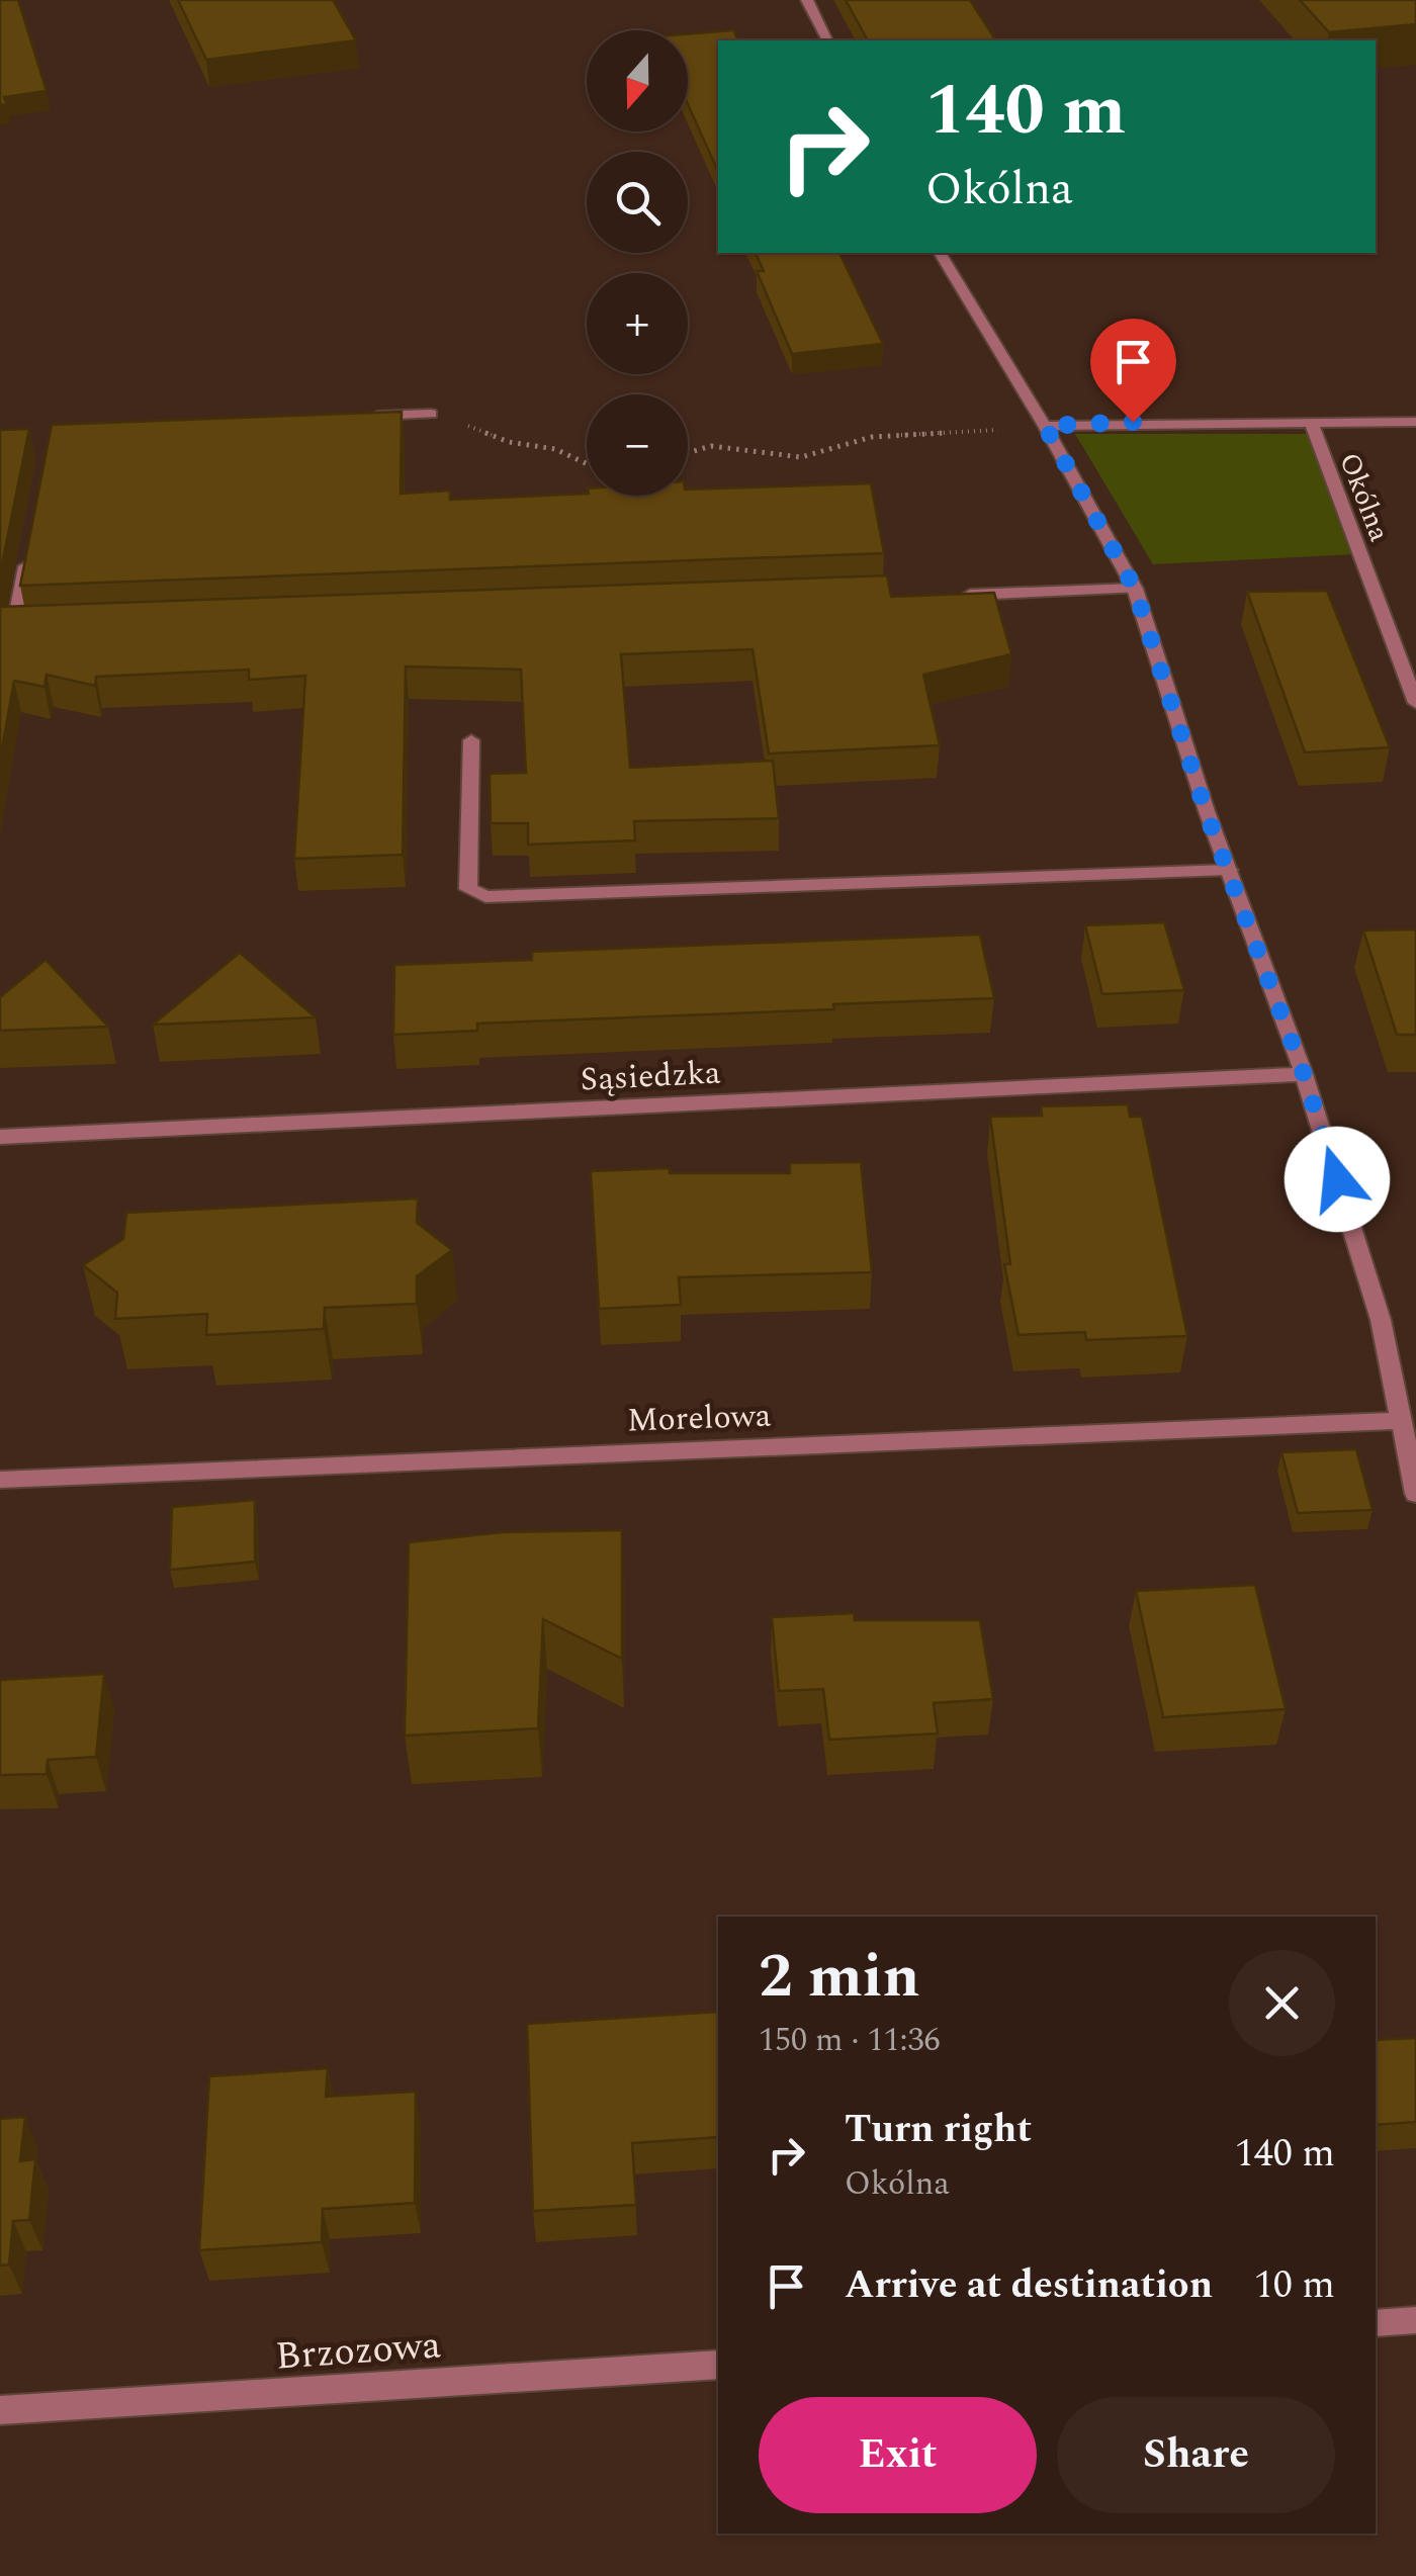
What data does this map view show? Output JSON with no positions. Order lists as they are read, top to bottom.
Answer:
{
  "streets": {
    "street": [
      "Okólna",
      "Sąsiedzka",
      "Morelowa",
      "Brzozowa"
    ]
  },
  "north": "bottom",
  "page": {
    "map_buttons": ["+", "−"],
    "turn": ["140 m", "Okólna"],
    "heading": ["2 min", "150 m · 11:36"],
    "list": [
      {
        "name": "Turn right",
        "note": "Okólna",
        "value": "140 m"
      },
      {
        "name": "Arrive at destination",
        "value": "10 m"
      }
    ],
    "buttons": ["Exit", "Share"]
  }
}
